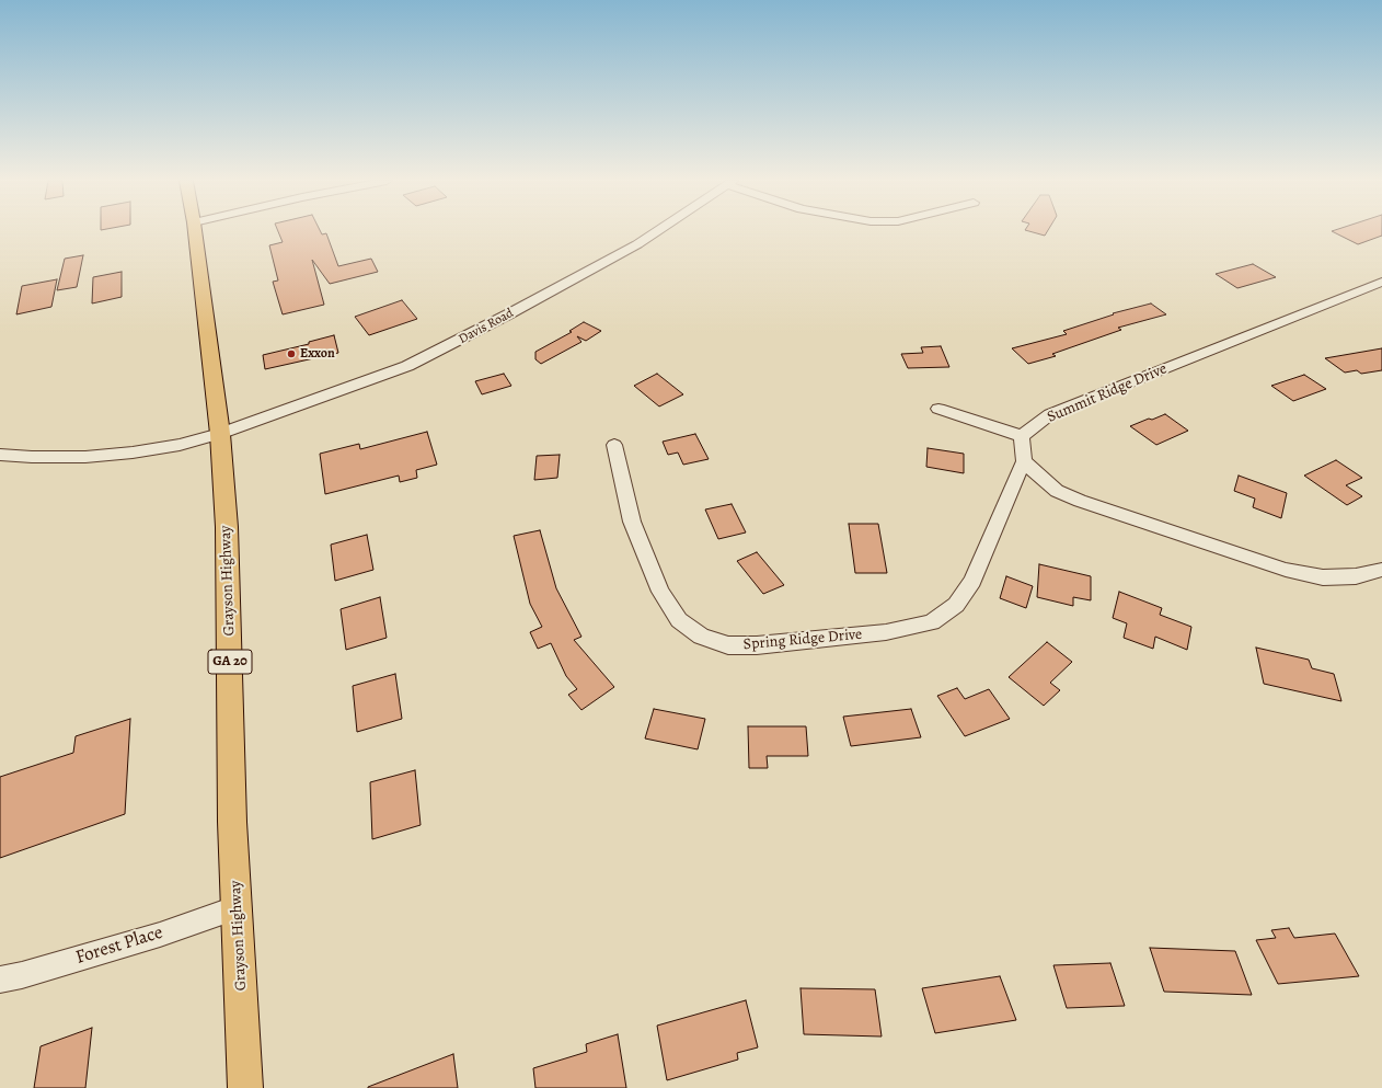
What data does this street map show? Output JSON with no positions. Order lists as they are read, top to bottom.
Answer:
{
  "streets": {
    "main road": ["Grayson Highway", "GA 20"],
    "street": [
      "Davis Road",
      "Summit Ridge Drive",
      "Spring Ridge Drive",
      "Forest Place"
    ]
  },
  "crossings": [
    ["Davis Road", "Grayson Highway"],
    ["Grayson Highway", "Forest Place"]
  ],
  "places": ["Exxon"]
}
